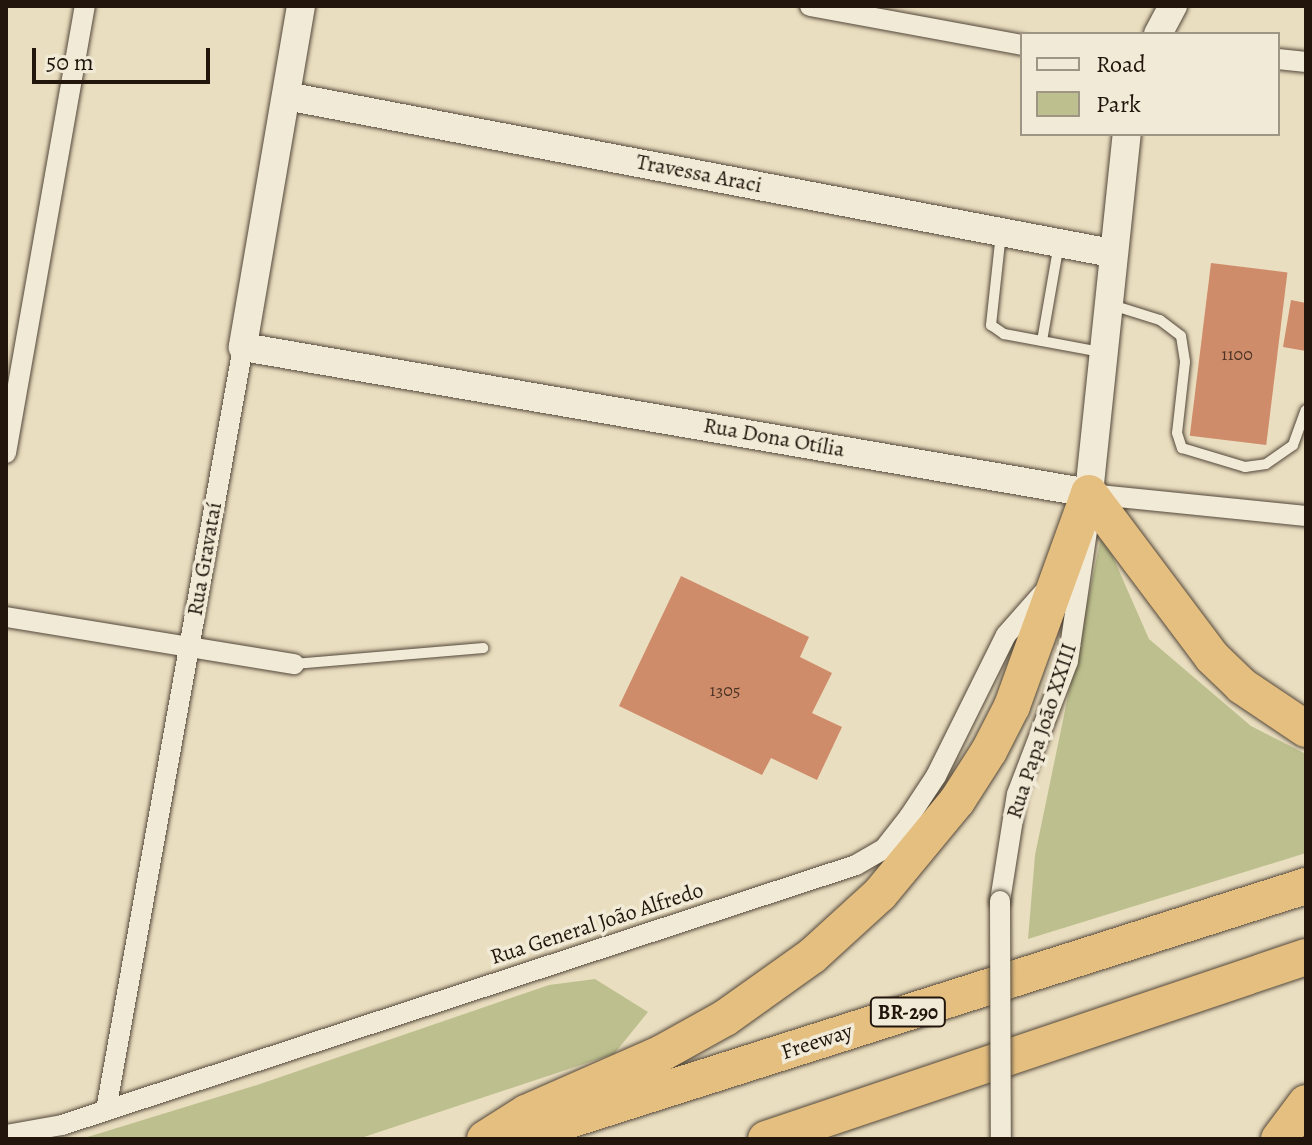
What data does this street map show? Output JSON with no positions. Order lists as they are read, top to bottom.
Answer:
{
  "streets": {
    "highway": ["BR-290", "Freeway"],
    "main road": [
      "Travessa Araci",
      "Rua Dona Otília",
      "Rua Gravataí",
      "Rua Papa João XXIII"
    ],
    "street": ["Rua General João Alfredo"]
  },
  "crossings": [
    ["Travessa Araci", "Rua Gravataí"],
    ["Travessa Araci", "Rua Papa João XXIII"],
    ["Rua Dona Otília", "Rua Gravataí"],
    ["Rua Dona Otília", "Rua Papa João XXIII"],
    ["Rua Gravataí", "Rua General João Alfredo"]
  ],
  "house_numbers": ["1100", "1305"],
  "legend": ["Road", "Park"],
  "scale_bar": "50 m"
}
